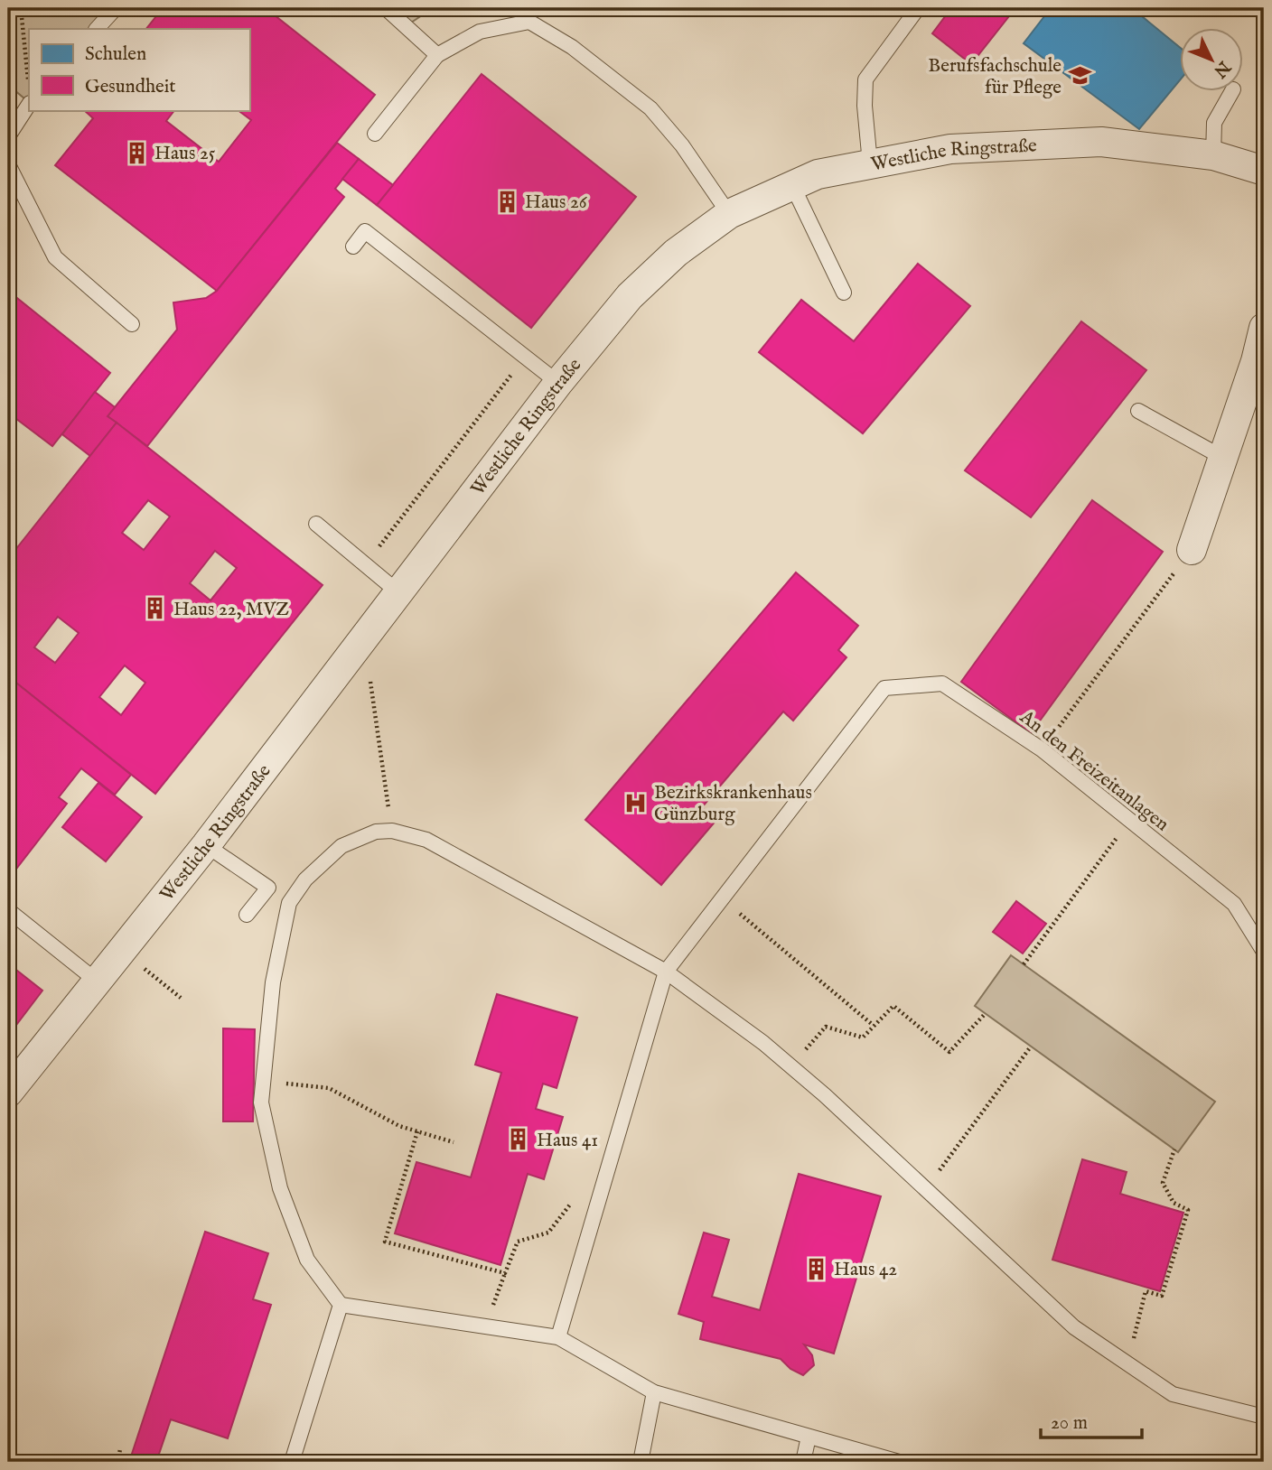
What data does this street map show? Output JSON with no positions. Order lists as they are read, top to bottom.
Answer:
{
  "streets": {
    "street": ["Westliche Ringstraße"],
    "lane": ["An den Freizeitanlagen"]
  },
  "places": {
    "school or university": ["Berufsfachschule für Pflege"],
    "building": [
      "Haus 25",
      "Haus 26",
      "Haus 22, MVZ",
      "Haus 41",
      "Haus 42"
    ],
    "hospital": ["Bezirkskrankenhaus Günzburg"]
  },
  "legend": ["Schulen", "Gesundheit"],
  "scale_bar": "20 m",
  "north": "bottom right"
}
